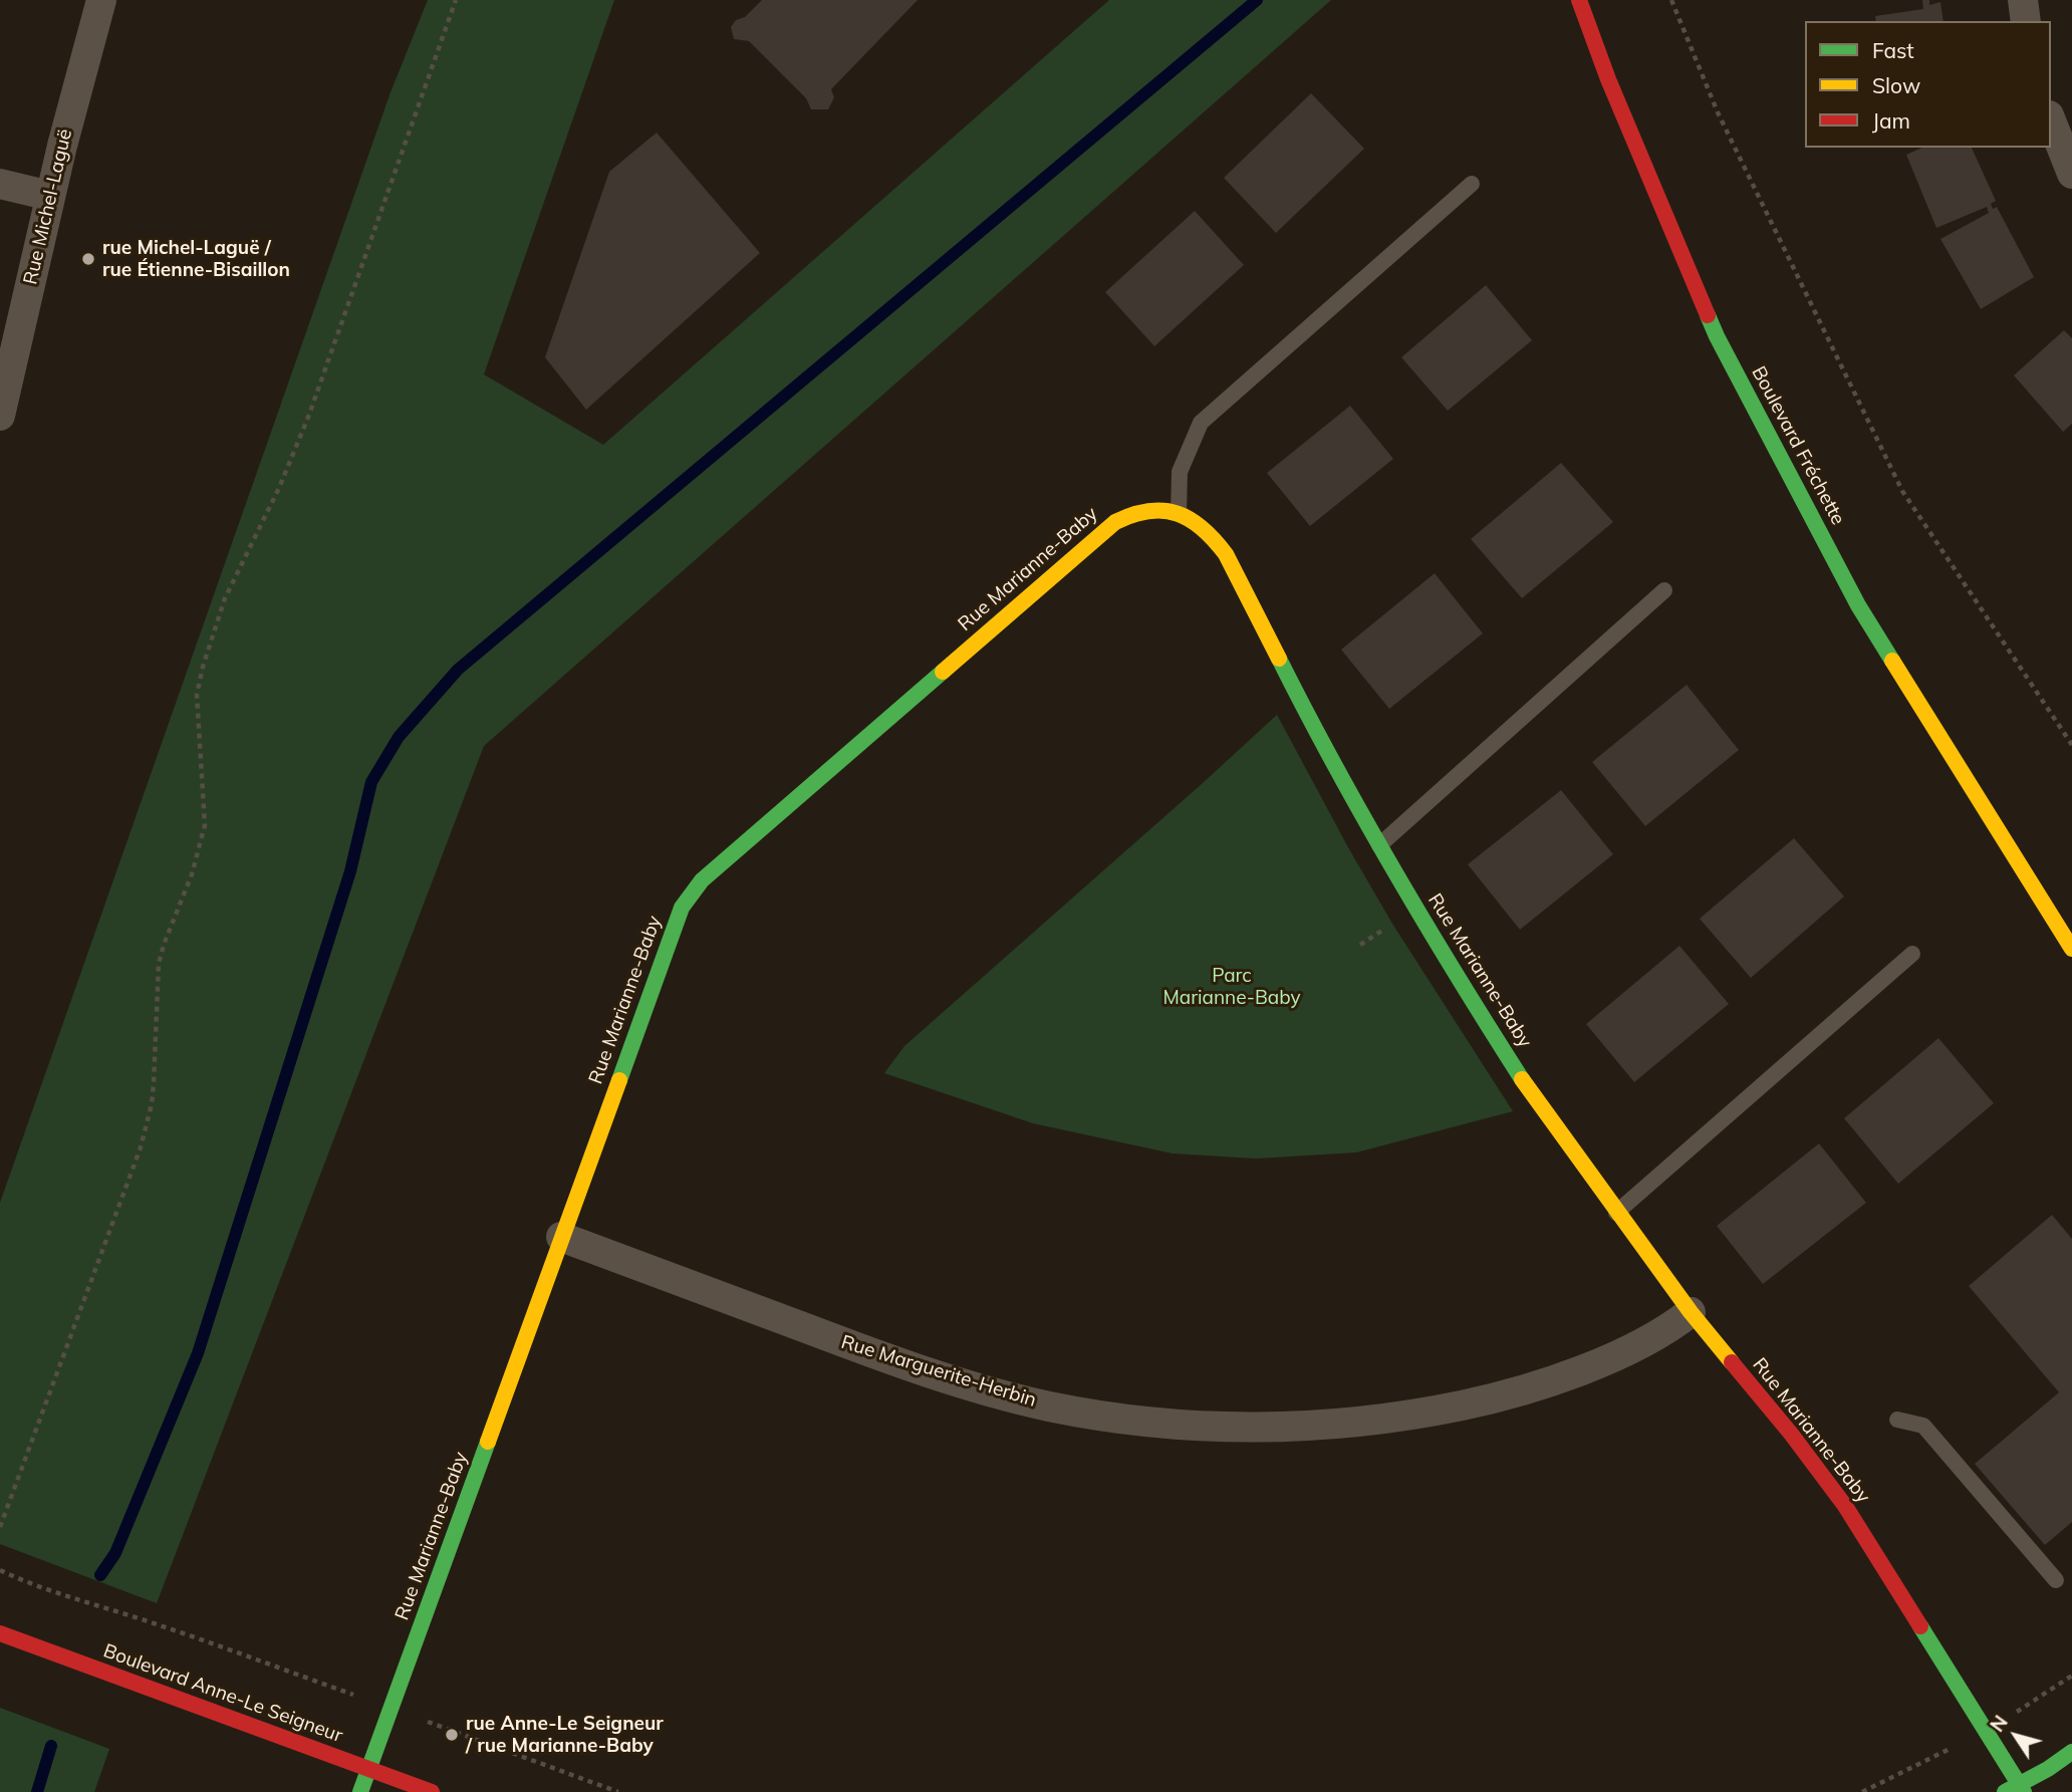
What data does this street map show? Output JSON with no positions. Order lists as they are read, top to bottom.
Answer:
{
  "streets": {
    "street": [
      "Rue Michel-Laguë",
      "Boulevard Fréchette",
      "Rue Marianne-Baby",
      "Rue Marguerite-Herbin",
      "Boulevard Anne-Le Seigneur"
    ]
  },
  "crossings": [
    ["Rue Marianne-Baby", "Rue Marguerite-Herbin"],
    ["Rue Marianne-Baby", "Boulevard Anne-Le Seigneur"]
  ],
  "parks": ["Parc Marianne-Baby"],
  "places": ["rue Michel-Laguë / rue Étienne-Bisaillon", "rue Anne-Le Seigneur / rue Marianne-Baby"],
  "legend": ["Fast", "Slow", "Jam"],
  "north": "top left"
}
